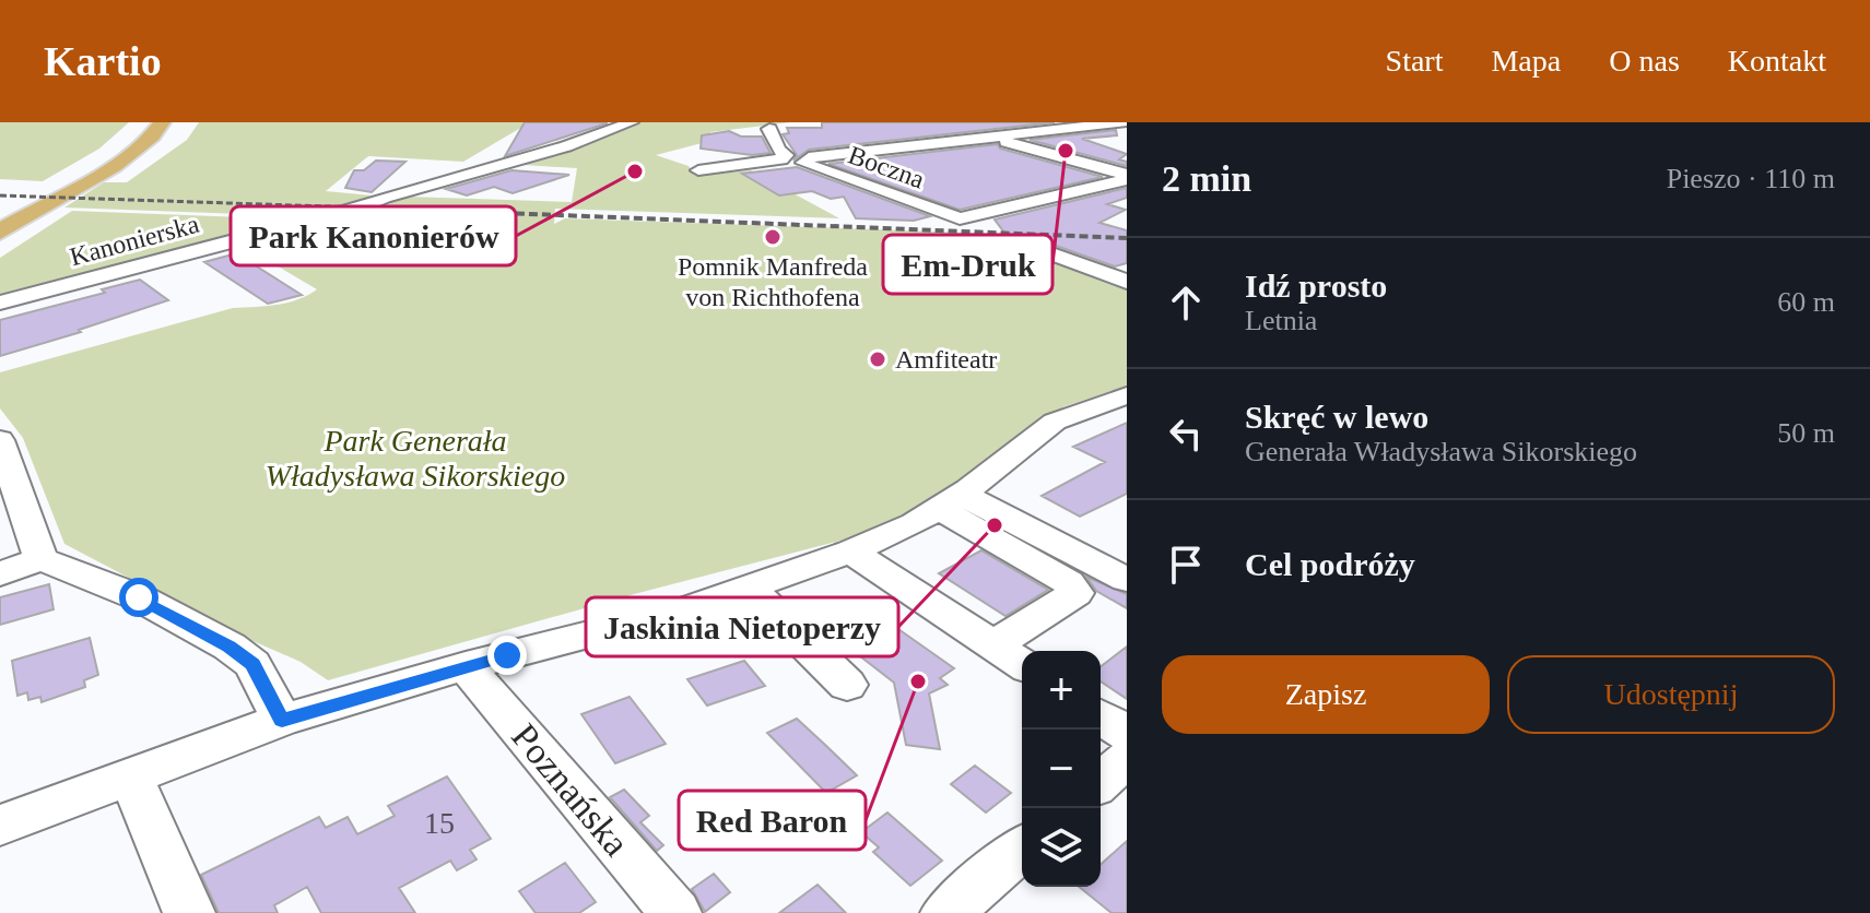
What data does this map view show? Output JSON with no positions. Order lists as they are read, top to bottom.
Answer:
{
  "streets": {
    "street": ["Boczna", "Kanonierska", "Poznańska"]
  },
  "parks": ["Park Generała Władysława Sikorskiego"],
  "places": [
    "Em-Druk",
    "Park Kanonierów",
    "Pomnik Manfreda von Richthofena",
    "Amfiteatr",
    "Jaskinia Nietoperzy",
    "Red Baron"
  ],
  "house_numbers": ["15"],
  "page": {
    "header": "Kartio",
    "nav": [
      "Start",
      "Mapa",
      "O nas",
      "Kontakt"
    ],
    "heading": ["2 min", "Pieszo · 110 m"],
    "list": [
      ["Idź prosto", "Letnia", "60 m"],
      ["Skręć w lewo", "Generała Władysława Sikorskiego", "50 m"],
      "Cel podróży"
    ],
    "buttons": ["Zapisz", "Udostępnij"],
    "map_buttons": ["+", "−"]
  }
}
